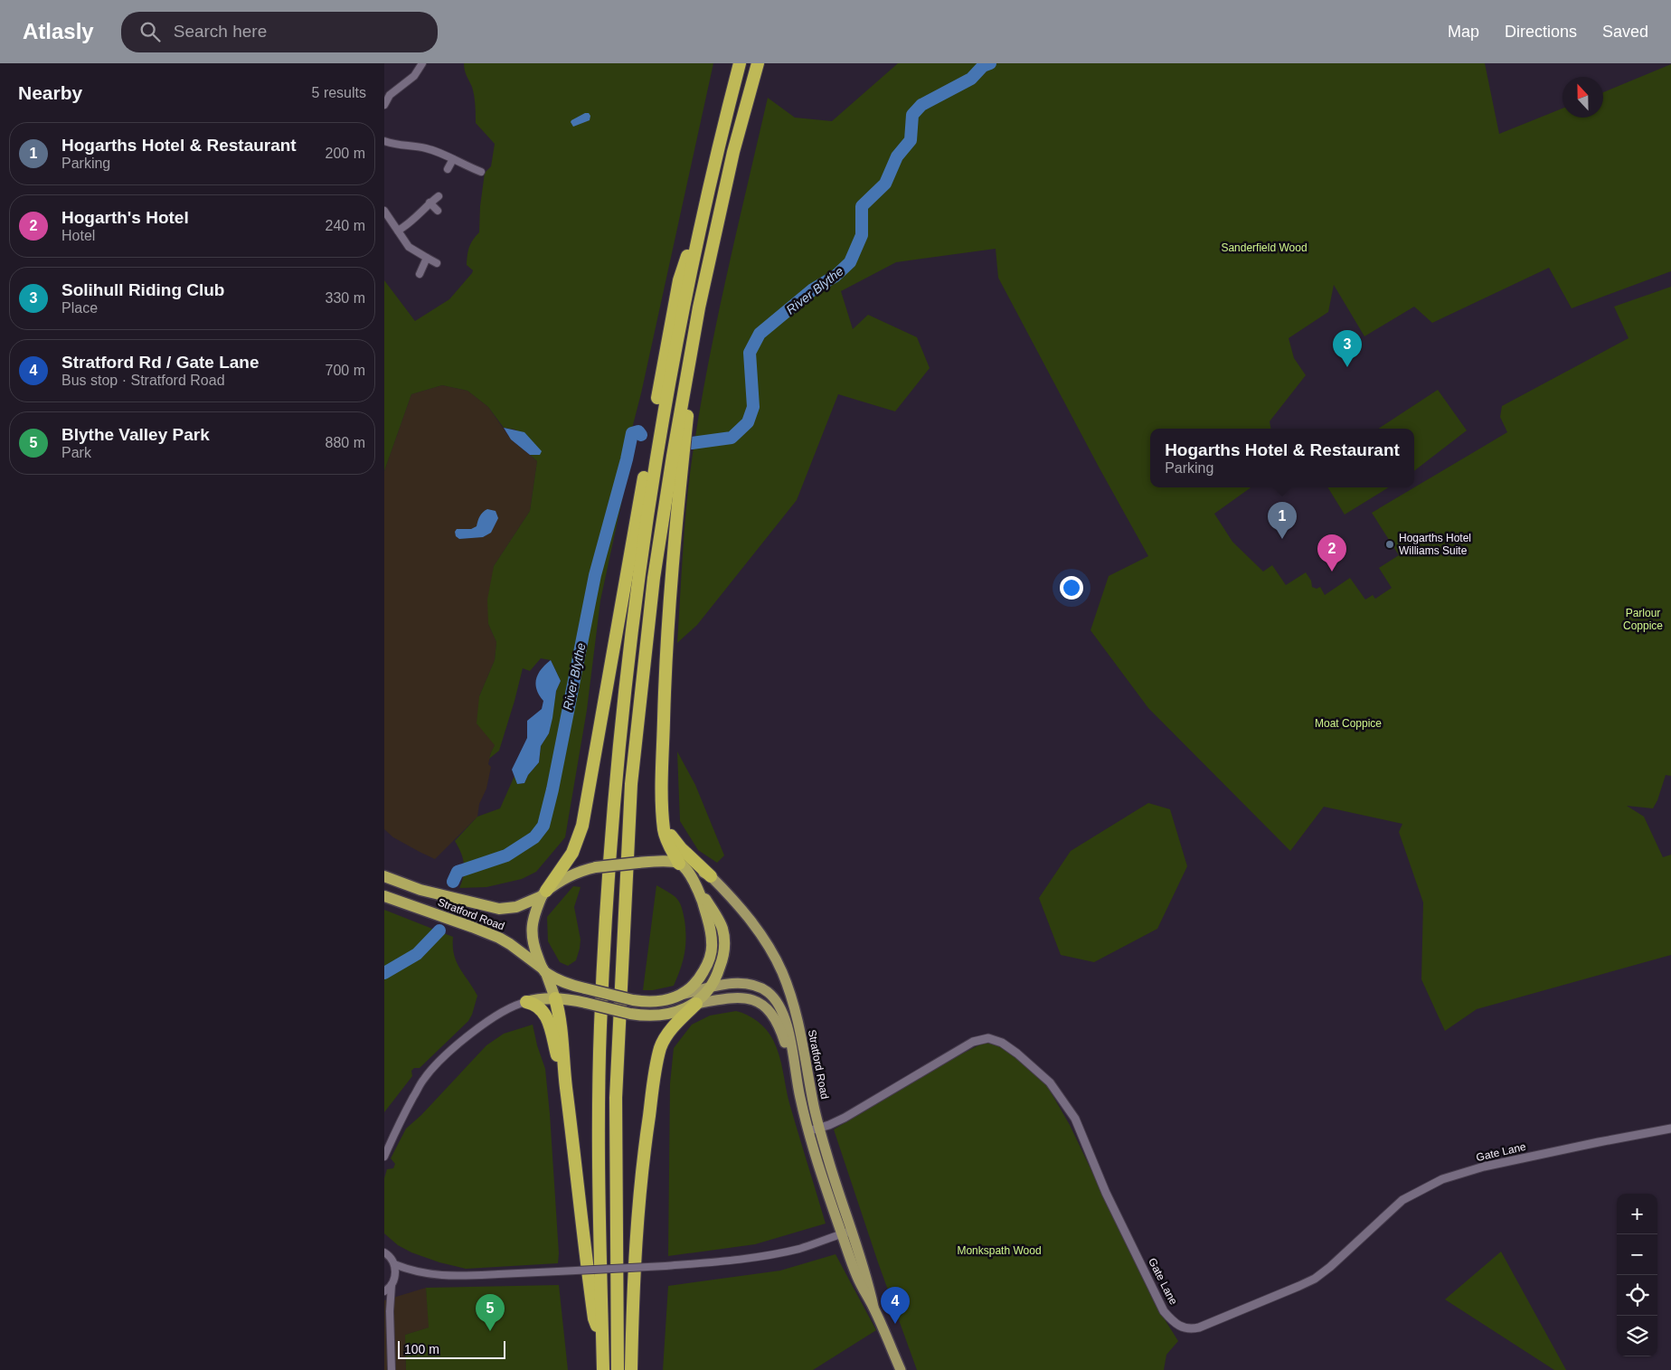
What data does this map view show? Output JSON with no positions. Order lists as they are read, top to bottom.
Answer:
{
  "streets": {
    "highway": ["Stratford Road"],
    "street": ["Gate Lane"]
  },
  "crossings": [
    ["Stratford Road", "Gate Lane"]
  ],
  "water": ["River Blythe"],
  "parks": [
    "Sanderfield Wood",
    "Parlour Coppice",
    "Moat Coppice",
    "Monkspath Wood"
  ],
  "places": ["Hogarths Hotel Williams Suite"],
  "scale_bar": "100 m",
  "north": "top",
  "page": {
    "header": "Atlasly",
    "search": "Search here",
    "nav": ["Map", "Directions", "Saved"],
    "heading": ["Nearby", "5 results"],
    "list": [
      {
        "mark": "1",
        "name": "Hogarths Hotel & Restaurant",
        "note": "Parking",
        "value": "200 m"
      },
      {
        "mark": "2",
        "name": "Hogarth's Hotel",
        "note": "Hotel",
        "value": "240 m"
      },
      {
        "mark": "3",
        "name": "Solihull Riding Club",
        "note": "Place",
        "value": "330 m"
      },
      {
        "mark": "4",
        "name": "Stratford Rd / Gate Lane",
        "note": "Bus stop · Stratford Road",
        "value": "700 m"
      },
      {
        "mark": "5",
        "name": "Blythe Valley Park",
        "note": "Park",
        "value": "880 m"
      }
    ],
    "pins": [
      "3",
      "1",
      "2",
      "4",
      "5"
    ],
    "popup": ["Hogarths Hotel & Restaurant", "Parking"],
    "map_buttons": ["+", "−"],
    "scale": "100 m"
  }
}
